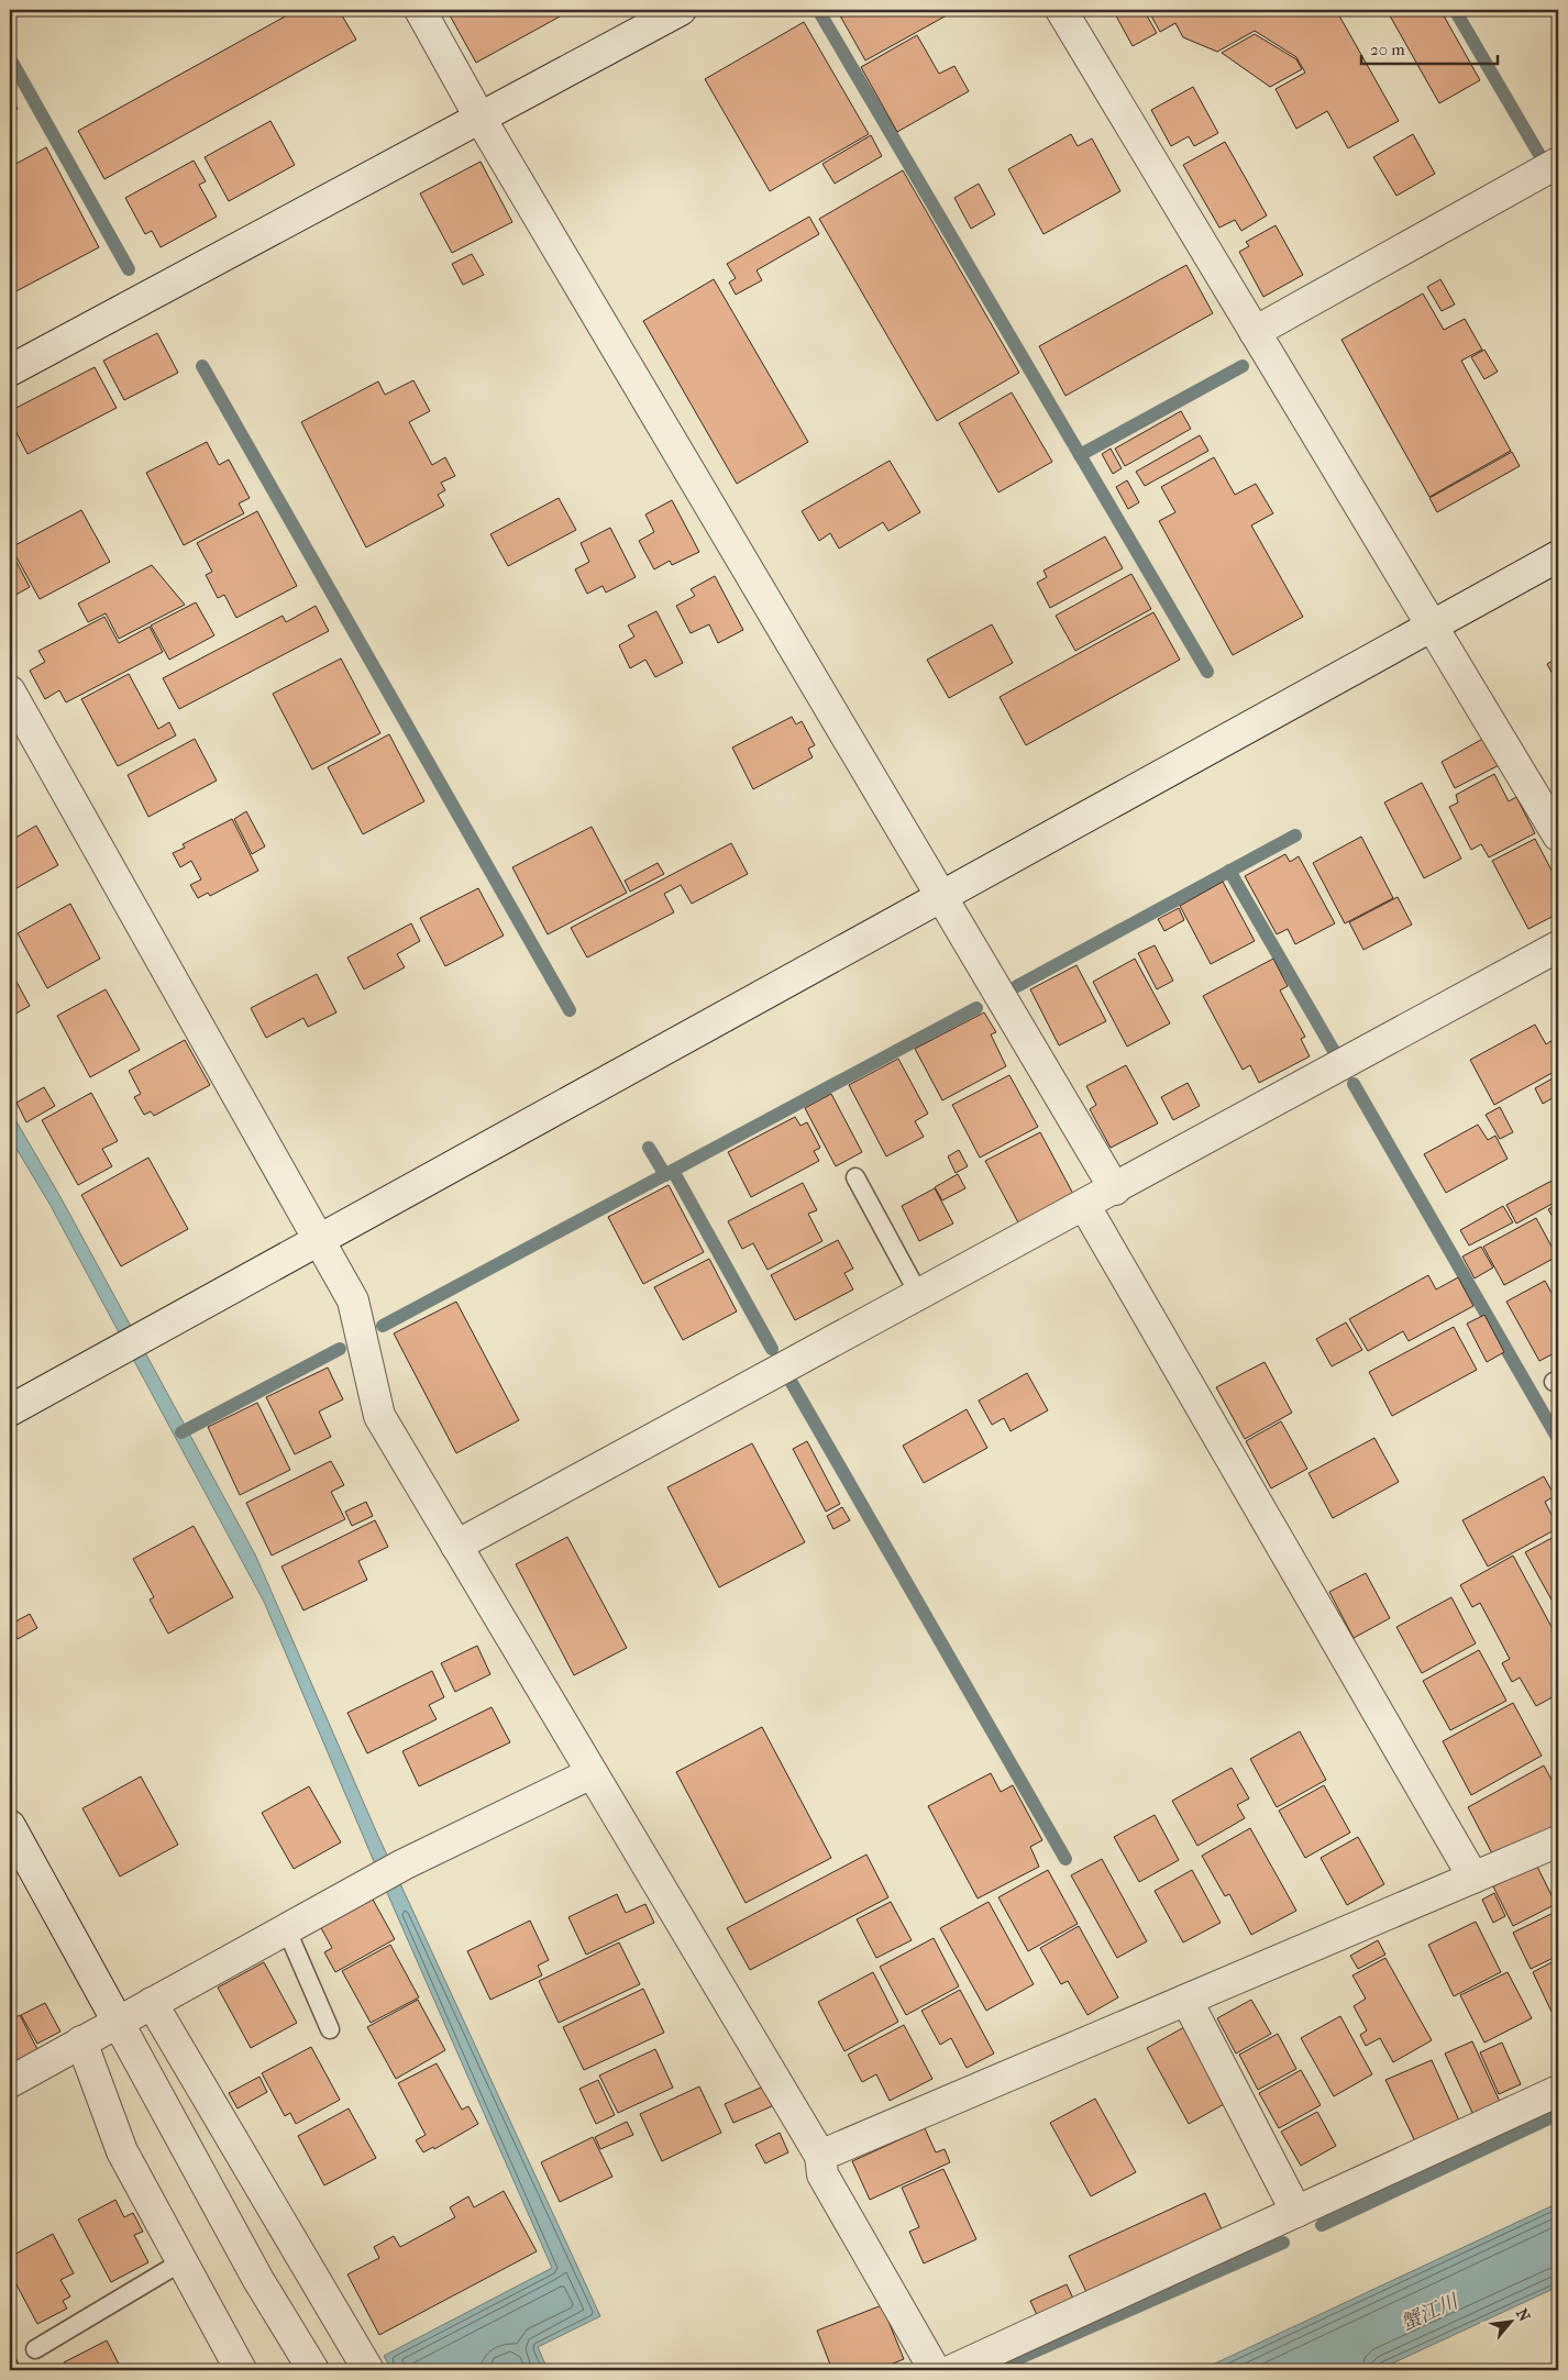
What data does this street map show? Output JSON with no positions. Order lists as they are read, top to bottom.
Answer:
{
  "water": ["蟹江川"],
  "scale_bar": "20 m",
  "north": "top right"
}
